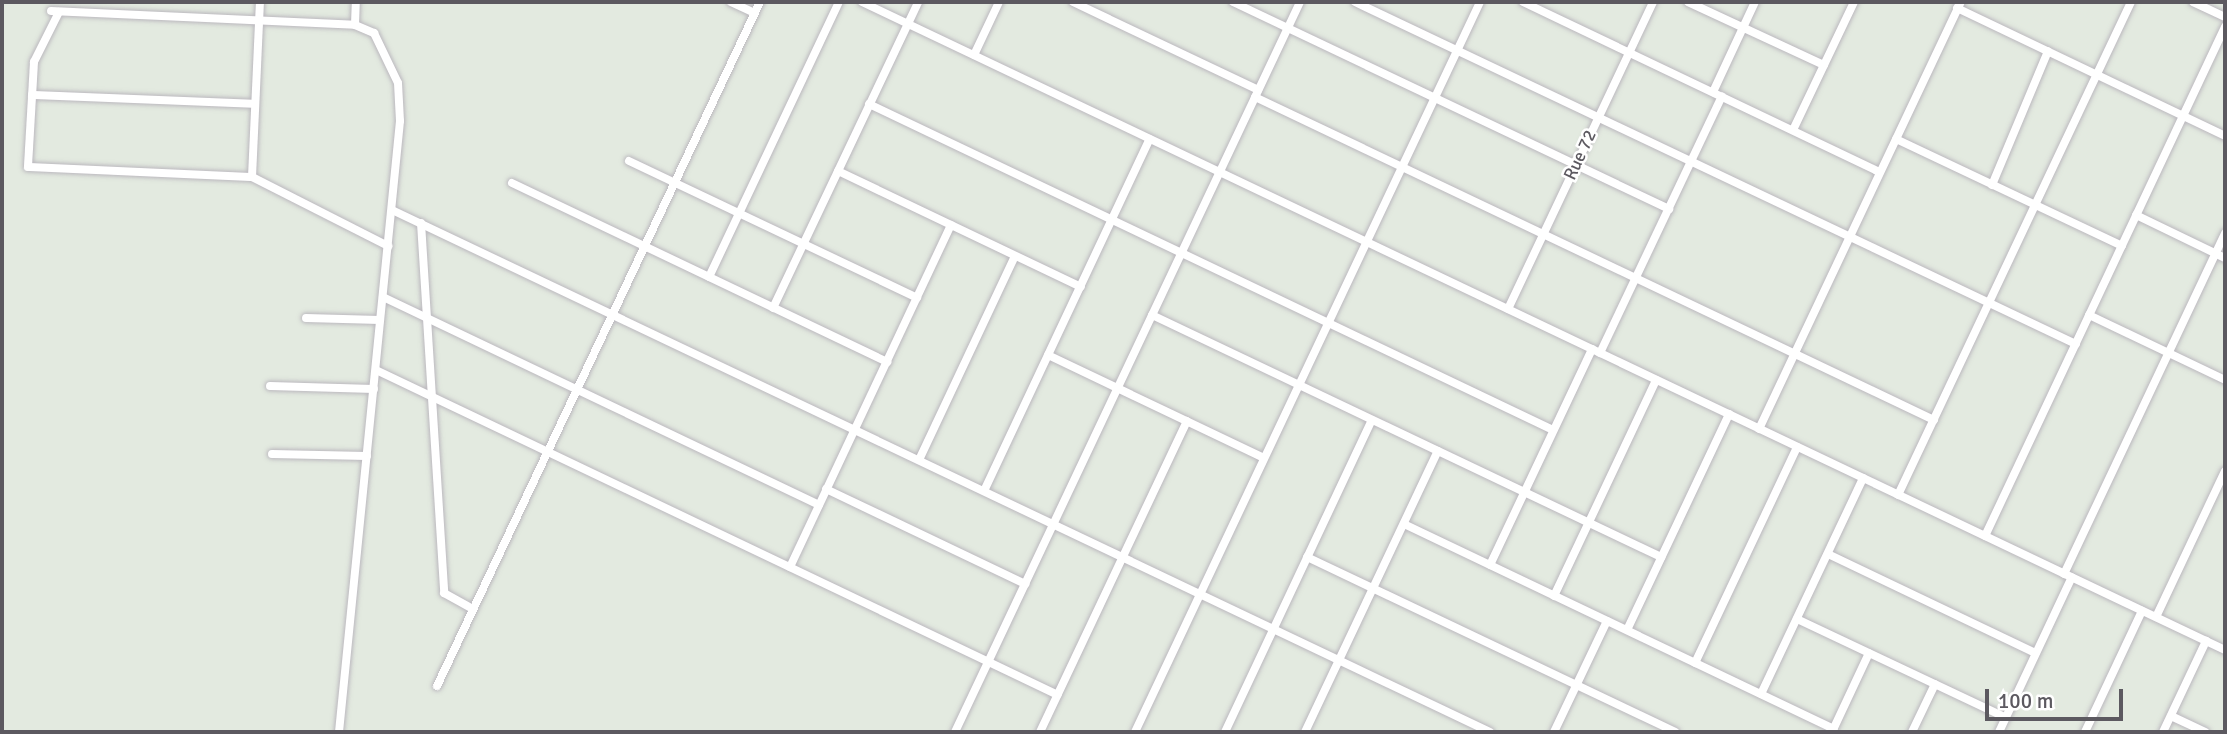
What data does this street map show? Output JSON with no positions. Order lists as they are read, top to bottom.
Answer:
{
  "streets": {
    "street": ["Rue 72"]
  },
  "scale_bar": "100 m"
}
